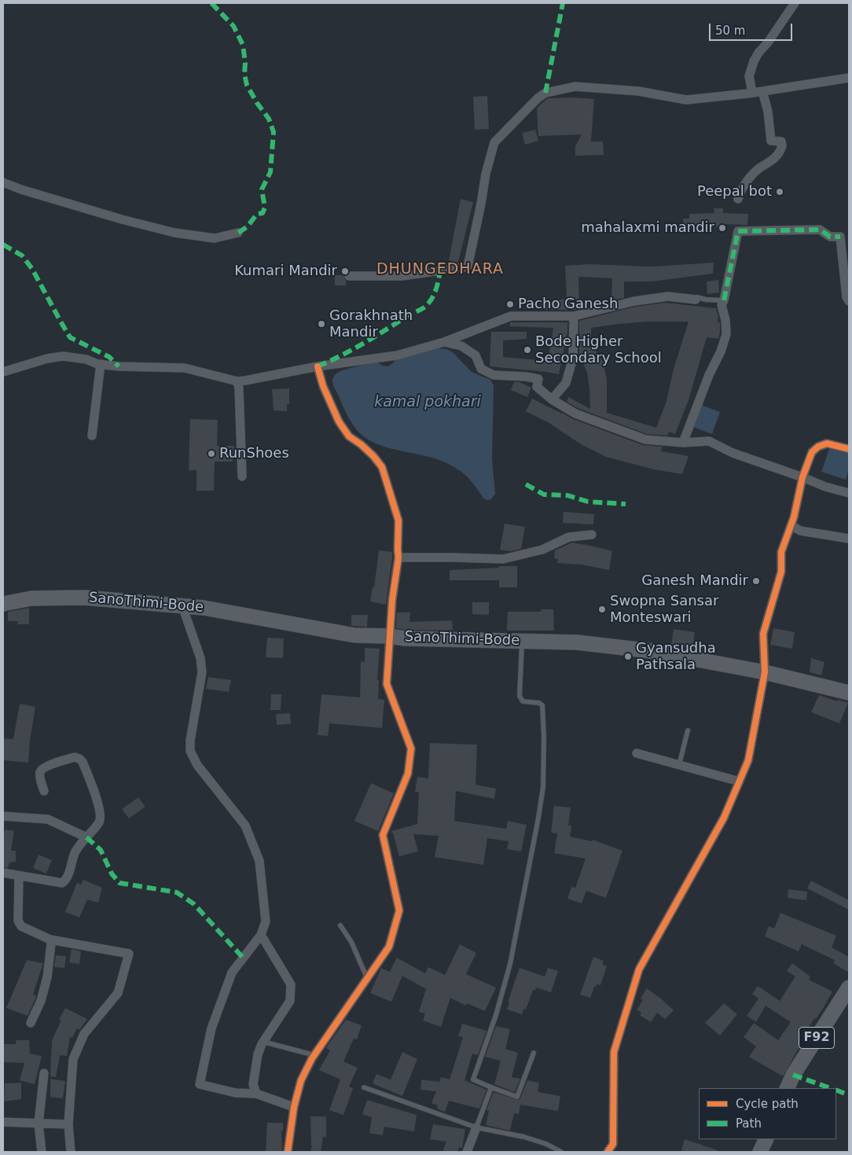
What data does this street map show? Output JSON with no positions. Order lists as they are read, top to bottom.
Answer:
{
  "streets": {
    "main road": ["SanoThimi-Bode", "F92"]
  },
  "districts": ["DHUNGEDHARA"],
  "water": ["kamal pokhari"],
  "places": [
    "Peepal bot",
    "mahalaxmi mandir",
    "Kumari Mandir",
    "Pacho Ganesh",
    "Gorakhnath Mandir",
    "Bode Higher Secondary School",
    "RunShoes",
    "Ganesh Mandir",
    "Swopna Sansar Monteswari",
    "Gyansudha Pathsala"
  ],
  "legend": ["Cycle path", "Path"],
  "scale_bar": "50 m"
}
